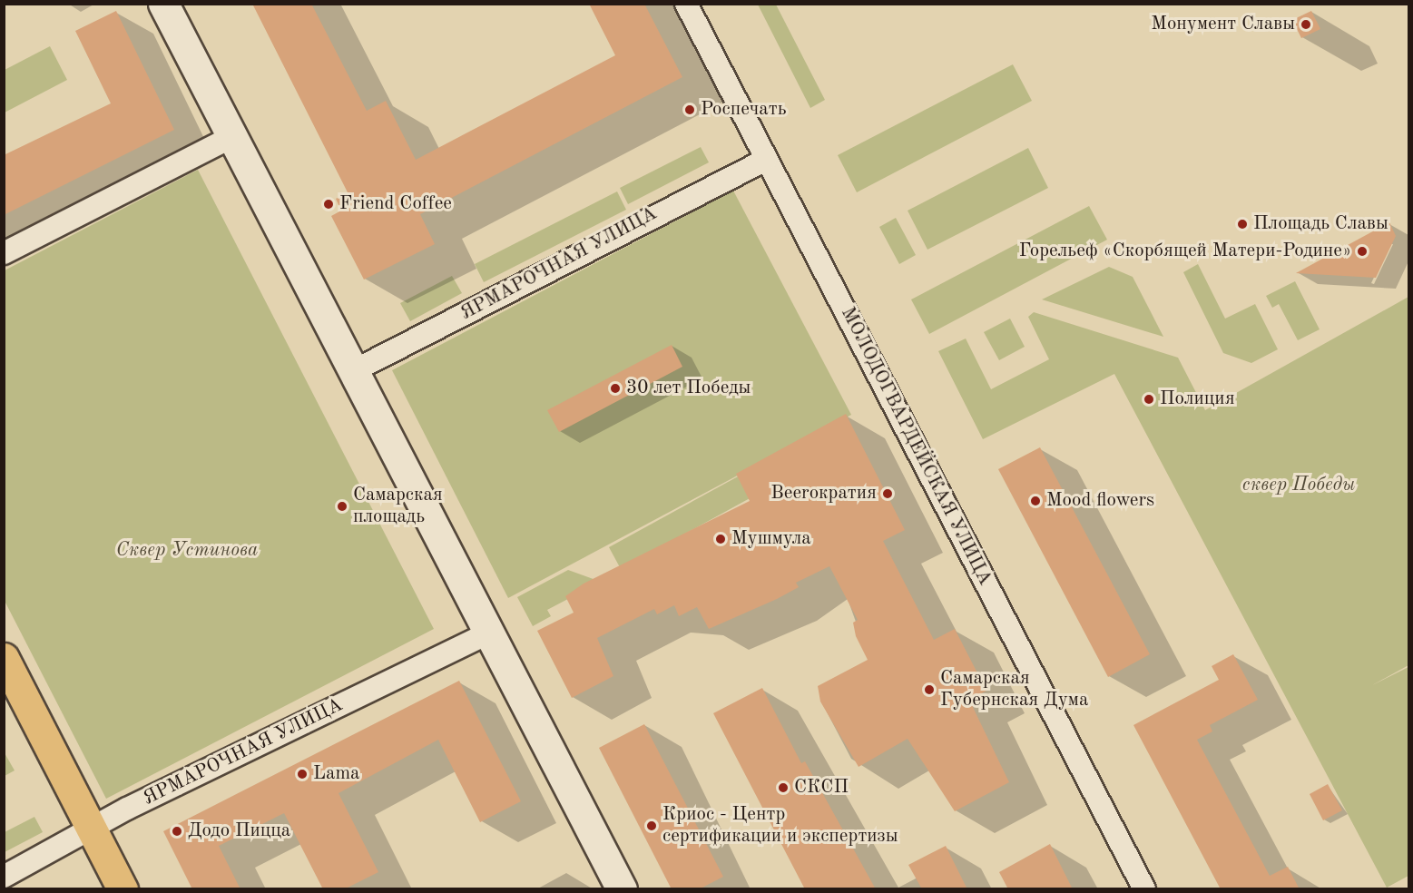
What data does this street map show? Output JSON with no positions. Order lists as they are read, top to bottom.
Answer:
{
  "streets": {
    "street": ["ЯРМАРОЧНАЯ УЛИЦА", "МОЛОДОГВАРДЕЙСКАЯ УЛИЦА"]
  },
  "crossings": [
    ["ЯРМАРОЧНАЯ УЛИЦА", "МОЛОДОГВАРДЕЙСКАЯ УЛИЦА"]
  ],
  "parks": ["сквер Победы", "Сквер Устинова"],
  "places": [
    "Монумент Славы",
    "Роспечать",
    "Friend Coffee",
    "Площадь Славы",
    "Горельеф «Скорбящей Матери-Родине»",
    "30 лет Победы",
    "Полиция",
    "Beerократия",
    "Mood flowers",
    "Самарская площадь",
    "Мушмула",
    "Самарская Губернская Дума",
    "Lama",
    "СКСП",
    "Криос - Центр сертификации и экспертизы",
    "Додо Пицца"
  ]
}
